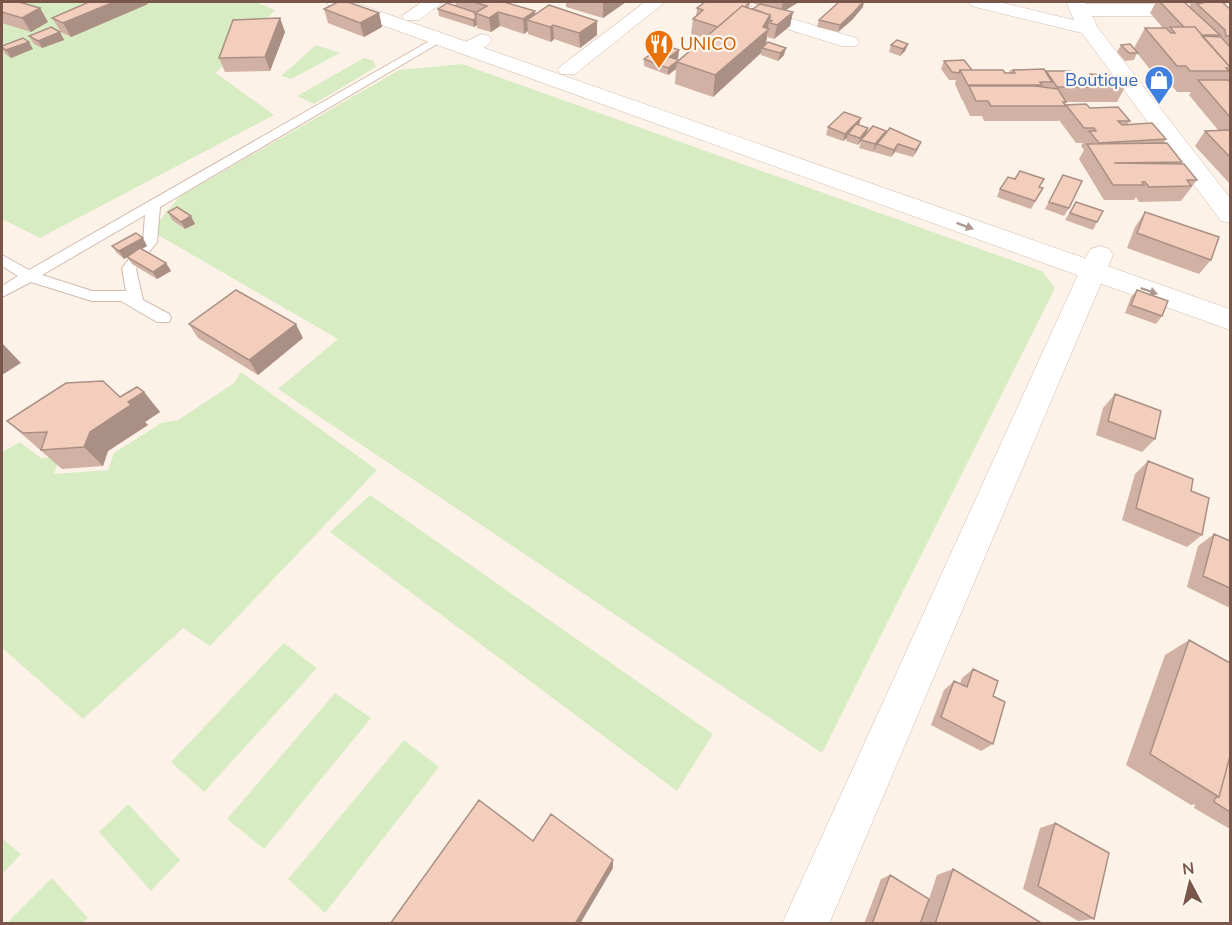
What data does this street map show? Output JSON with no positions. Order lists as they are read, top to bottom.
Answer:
{
  "places": {
    "restaurant": ["UNICO"],
    "shop": ["Boutique"]
  },
  "north": "top"
}
